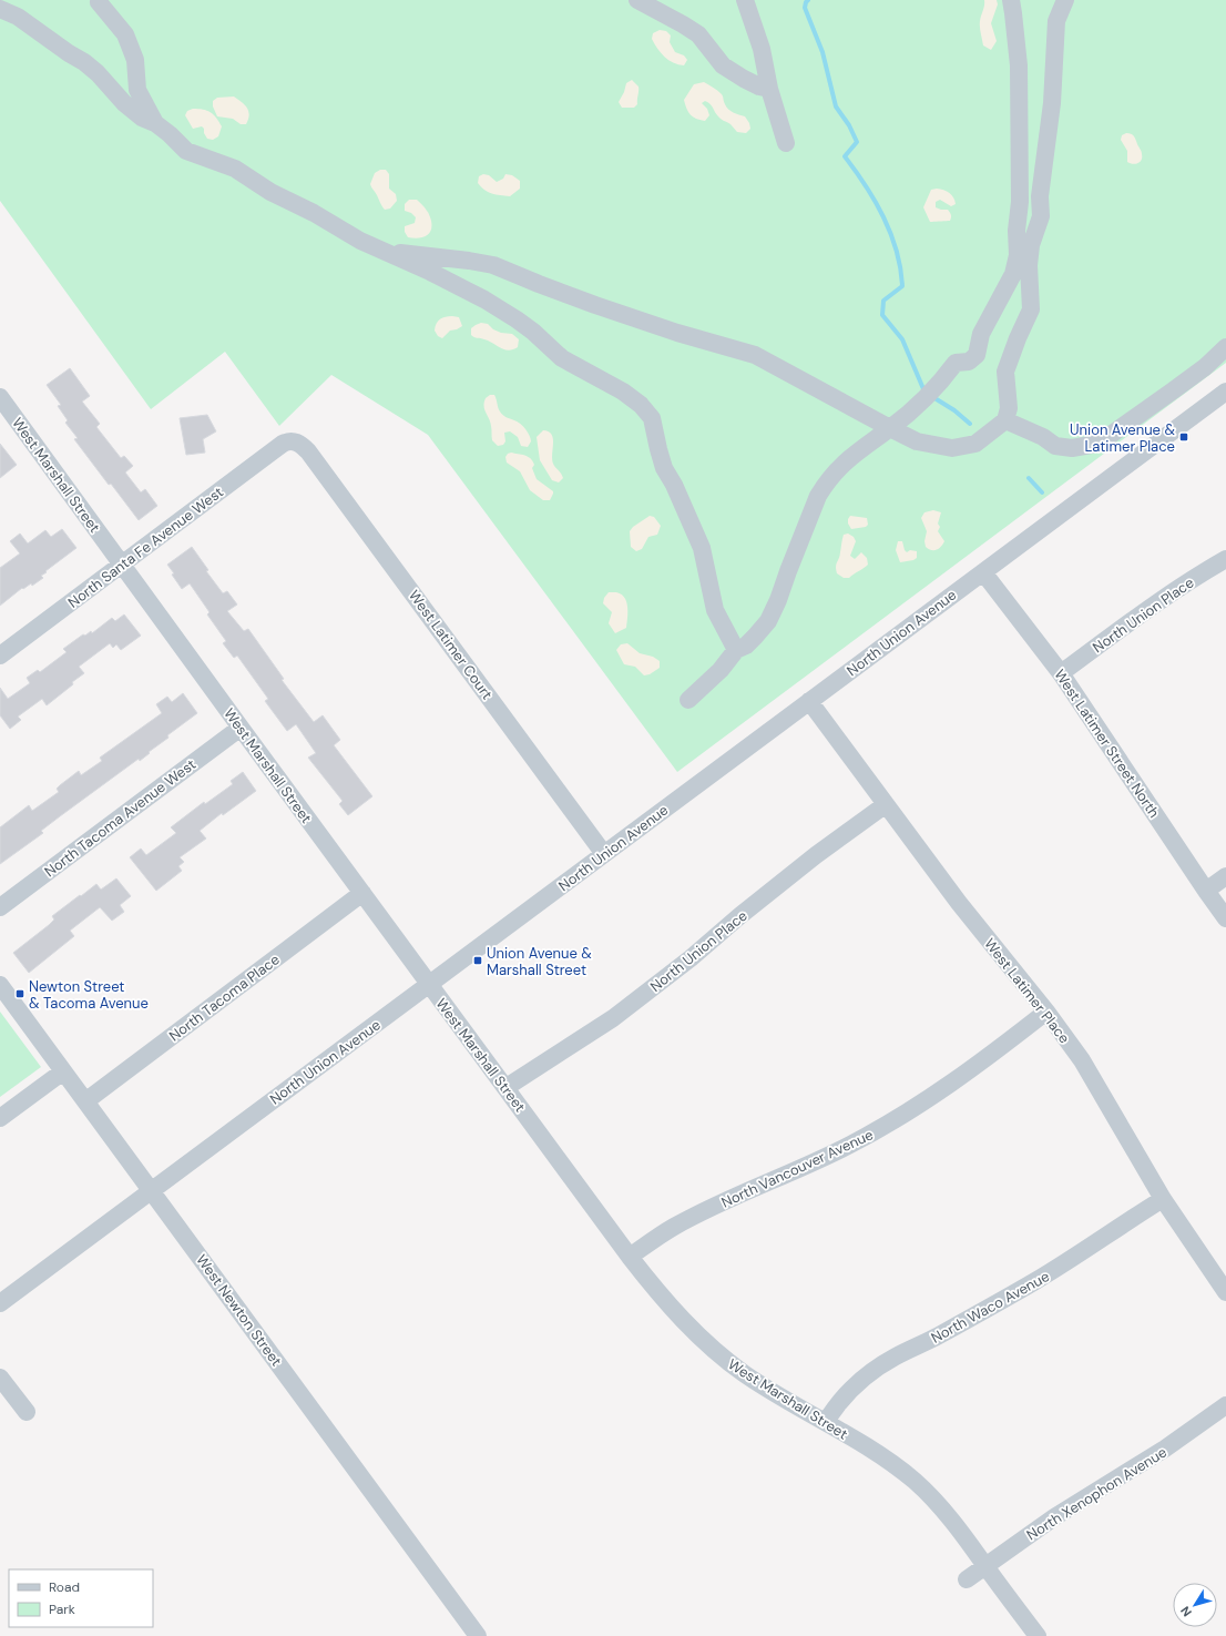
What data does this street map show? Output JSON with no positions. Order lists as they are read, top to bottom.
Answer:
{
  "streets": {
    "street": [
      "West Marshall Street",
      "North Santa Fe Avenue West",
      "North Union Place",
      "North Union Avenue",
      "West Latimer Court",
      "West Latimer Street North",
      "North Tacoma Avenue West",
      "West Latimer Place",
      "North Tacoma Place",
      "North Vancouver Avenue",
      "North Waco Avenue",
      "West Newton Street",
      "North Xenophon Avenue"
    ]
  },
  "crossings": [
    ["West Marshall Street", "North Santa Fe Avenue West"],
    ["West Marshall Street", "North Union Place"],
    ["West Marshall Street", "North Union Avenue"],
    ["West Marshall Street", "North Tacoma Avenue West"],
    ["West Marshall Street", "North Tacoma Place"],
    ["West Marshall Street", "North Vancouver Avenue"],
    ["West Marshall Street", "North Waco Avenue"],
    ["West Marshall Street", "North Xenophon Avenue"],
    ["North Santa Fe Avenue West", "West Latimer Court"],
    ["North Union Place", "West Latimer Street North"],
    ["North Union Place", "West Latimer Place"],
    ["North Union Avenue", "West Latimer Court"],
    ["North Union Avenue", "West Latimer Street North"],
    ["North Union Avenue", "West Latimer Place"],
    ["North Union Avenue", "West Newton Street"],
    ["West Latimer Place", "North Vancouver Avenue"],
    ["West Latimer Place", "North Waco Avenue"],
    ["North Tacoma Place", "West Newton Street"]
  ],
  "places": {
    "transit": ["Union Avenue & Latimer Place", "Union Avenue & Marshall Street", "Newton Street & Tacoma Avenue"]
  },
  "legend": ["Road", "Park"],
  "north": "bottom left"
}
